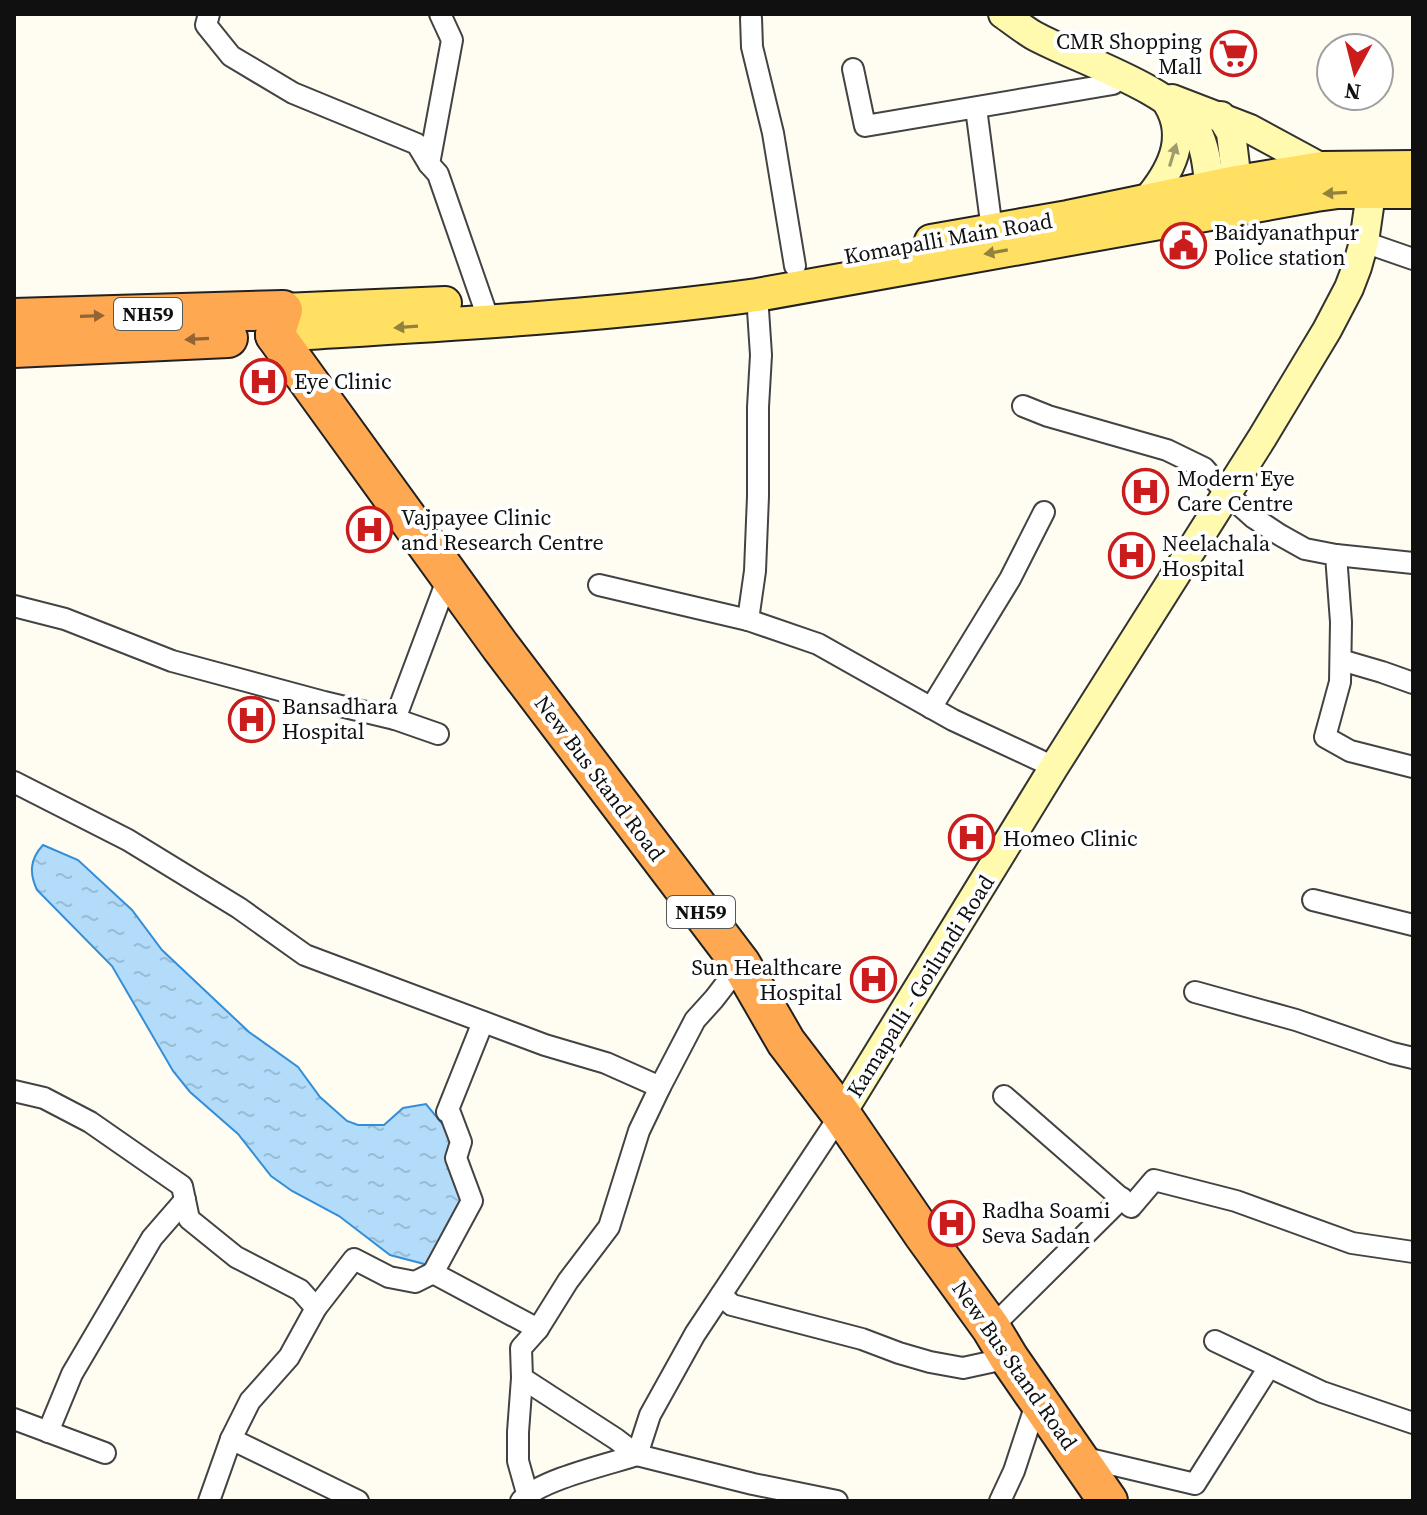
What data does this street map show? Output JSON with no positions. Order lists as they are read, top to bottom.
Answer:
{
  "streets": {
    "highway": ["NH59", "New Bus Stand Road"],
    "main road": ["Komapalli Main Road"],
    "street": ["Kamapalli - Goilundi Road"]
  },
  "crossings": [
    ["NH59", "New Bus Stand Road"],
    ["New Bus Stand Road", "Kamapalli - Goilundi Road"]
  ],
  "places": {
    "supermarket": ["CMR Shopping Mall"],
    "public building": ["Baidyanathpur Police station"],
    "hospital": [
      "Eye Clinic",
      "Modern Eye Care Centre",
      "Vajpayee Clinic and Research Centre",
      "Neelachala Hospital",
      "Bansadhara Hospital",
      "Homeo Clinic",
      "Sun Healthcare Hospital",
      "Radha Soami Seva Sadan"
    ]
  },
  "north": "bottom"
}
